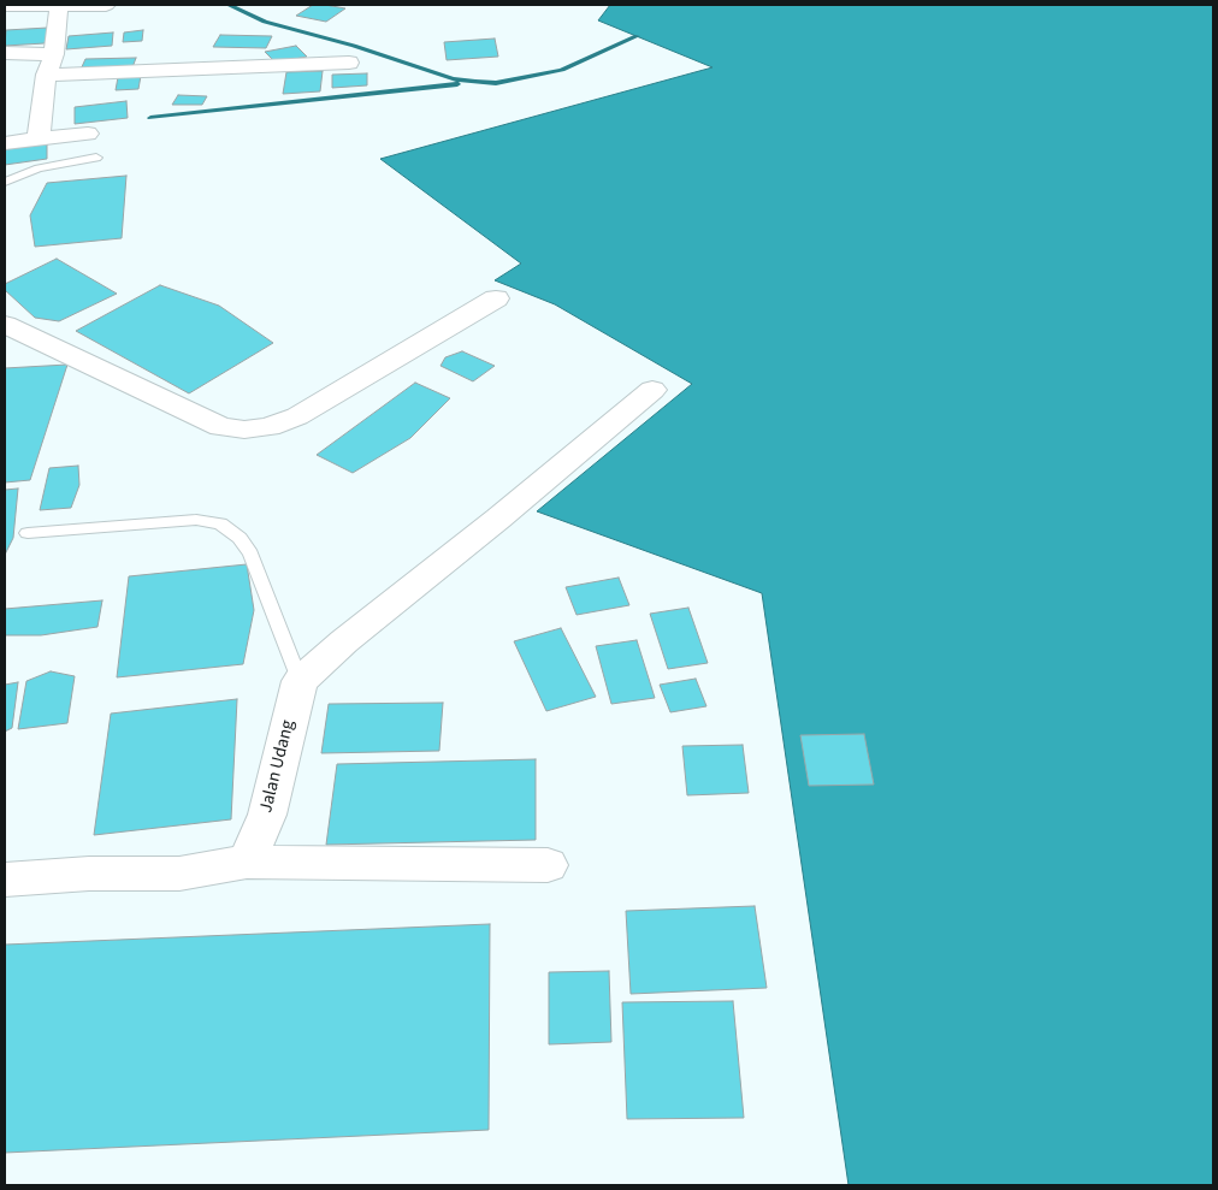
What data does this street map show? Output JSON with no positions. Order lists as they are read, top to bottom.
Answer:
{
  "streets": {
    "street": ["Jalan Udang"]
  }
}
